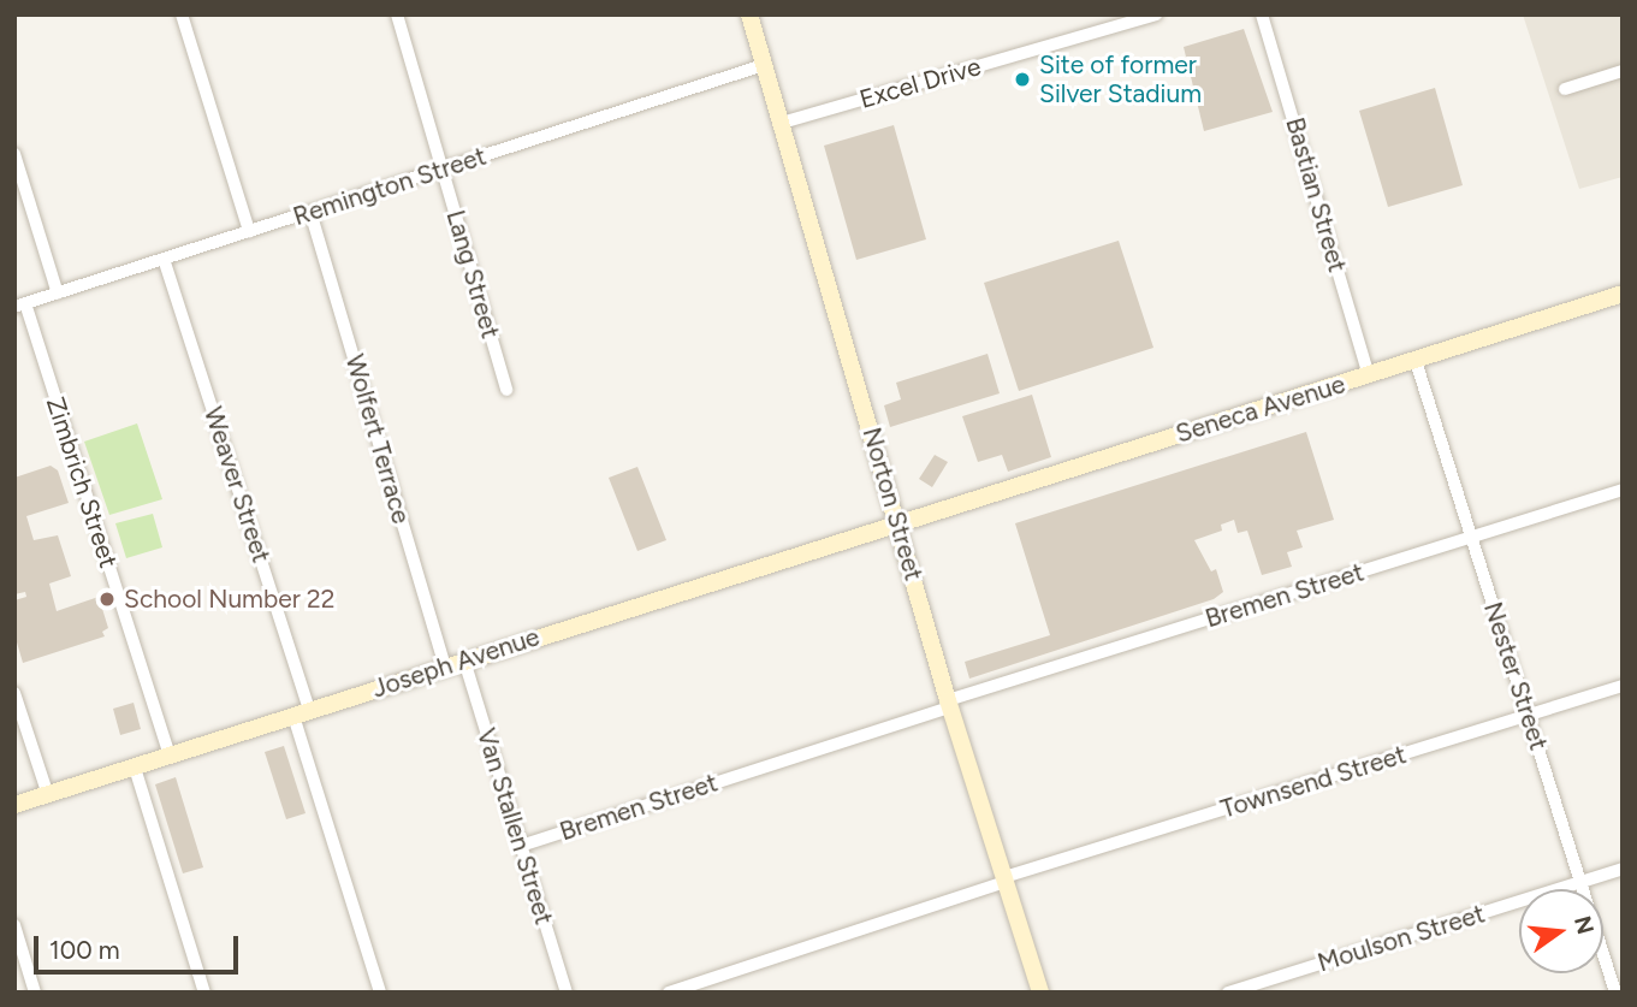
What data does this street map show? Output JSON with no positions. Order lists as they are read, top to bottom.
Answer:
{
  "streets": {
    "main road": ["Seneca Avenue", "Norton Street", "Joseph Avenue"],
    "street": [
      "Excel Drive",
      "Remington Street",
      "Bastian Street",
      "Lang Street",
      "Wolfert Terrace",
      "Zimbrich Street",
      "Weaver Street",
      "Bremen Street",
      "Nester Street",
      "Townsend Street",
      "Van Stallen Street",
      "Moulson Street"
    ]
  },
  "crossings": [
    ["Excel Drive", "Norton Street"],
    ["Remington Street", "Lang Street"],
    ["Remington Street", "Wolfert Terrace"],
    ["Remington Street", "Zimbrich Street"],
    ["Remington Street", "Weaver Street"],
    ["Remington Street", "Norton Street"],
    ["Bastian Street", "Seneca Avenue"],
    ["Seneca Avenue", "Norton Street"],
    ["Seneca Avenue", "Joseph Avenue"],
    ["Seneca Avenue", "Nester Street"],
    ["Wolfert Terrace", "Joseph Avenue"],
    ["Zimbrich Street", "Joseph Avenue"],
    ["Weaver Street", "Joseph Avenue"],
    ["Norton Street", "Bremen Street"],
    ["Norton Street", "Joseph Avenue"],
    ["Norton Street", "Townsend Street"],
    ["Bremen Street", "Nester Street"],
    ["Bremen Street", "Van Stallen Street"],
    ["Joseph Avenue", "Van Stallen Street"],
    ["Nester Street", "Townsend Street"],
    ["Nester Street", "Moulson Street"]
  ],
  "places": ["Site of former Silver Stadium", "School Number 22"],
  "scale_bar": "100 m",
  "north": "right"
}
